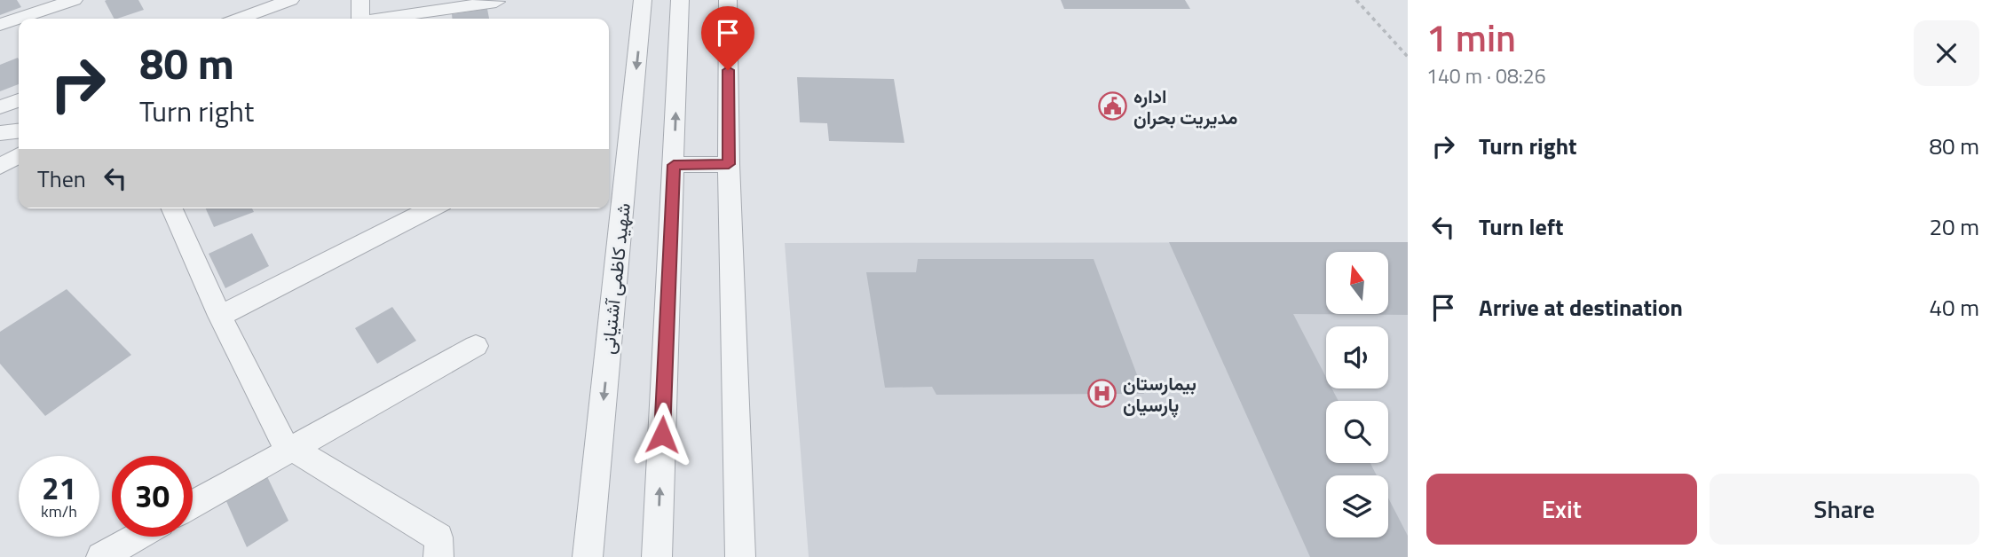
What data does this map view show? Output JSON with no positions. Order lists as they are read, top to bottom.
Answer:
{
  "streets": {
    "street": ["شهید کاظمی آشتیانی"]
  },
  "places": {
    "public building": ["اداره مدیریت بحران"],
    "hospital": ["بیمارستان پارسیان"]
  },
  "north": "top",
  "page": {
    "heading": ["1 min", "140 m · 08:26"],
    "turn": ["80 m", "Turn right"],
    "list": [
      {
        "name": "Turn right",
        "value": "80 m"
      },
      {
        "name": "Turn left",
        "value": "20 m"
      },
      {
        "name": "Arrive at destination",
        "value": "40 m"
      }
    ],
    "then": "Then",
    "speed": "21 km/h",
    "limit": "30",
    "buttons": ["Exit", "Share"]
  }
}
